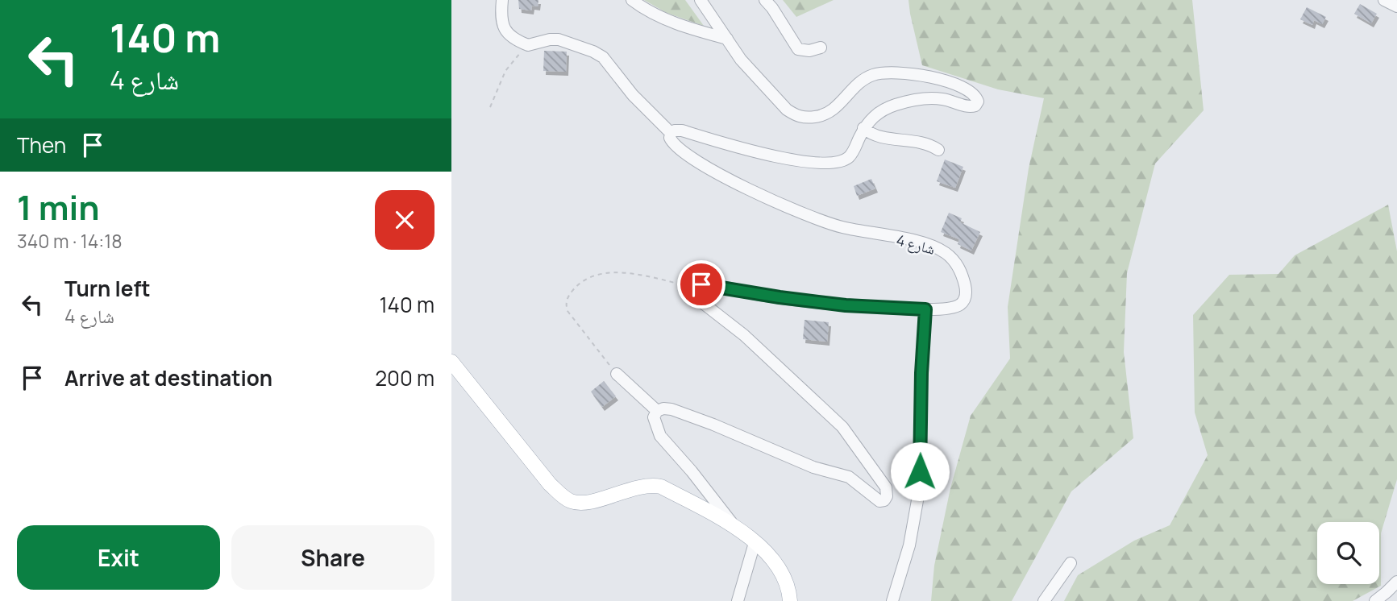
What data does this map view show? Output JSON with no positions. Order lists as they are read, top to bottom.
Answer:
{
  "streets": {
    "street": ["شارع 4"]
  },
  "page": {
    "turn": ["140 m", "شارع 4"],
    "then": "Then",
    "heading": ["1 min", "340 m · 14:18"],
    "list": [
      {
        "name": "Turn left",
        "note": "شارع 4",
        "value": "140 m"
      },
      {
        "name": "Arrive at destination",
        "value": "200 m"
      }
    ],
    "buttons": ["Exit", "Share"]
  }
}
